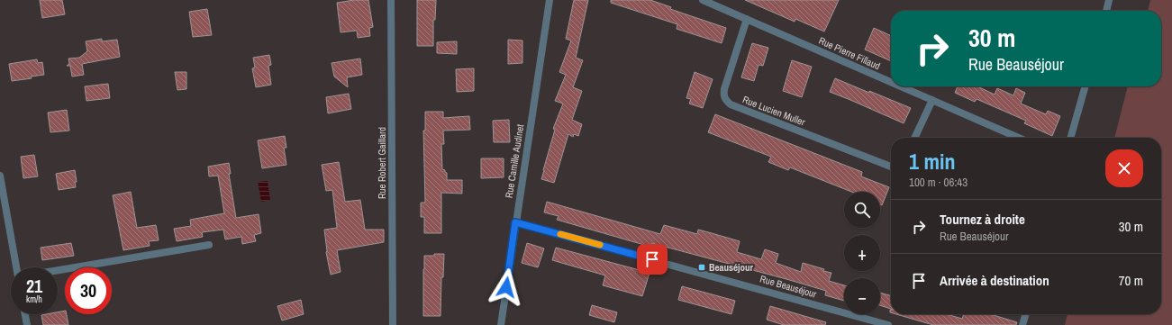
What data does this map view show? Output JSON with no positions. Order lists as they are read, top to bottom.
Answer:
{
  "streets": {
    "street": [
      "Rue Pierre Fillaud",
      "Rue Lucien Muller",
      "Rue Camille Audinet",
      "Rue Robert Gaillard",
      "Rue Beauséjour"
    ]
  },
  "crossings": [
    ["Rue Pierre Fillaud", "Rue Lucien Muller"],
    ["Rue Camille Audinet", "Rue Beauséjour"]
  ],
  "places": {
    "transit": ["Beauséjour"]
  },
  "page": {
    "turn": ["30 m", "Rue Beauséjour"],
    "heading": ["1 min", "100 m · 06:43"],
    "map_buttons": ["+", "−"],
    "list": [
      {
        "name": "Tournez à droite",
        "note": "Rue Beauséjour",
        "value": "30 m"
      },
      {
        "name": "Arrivée à destination",
        "value": "70 m"
      }
    ],
    "speed": "21 km/h",
    "limit": "30"
  }
}
